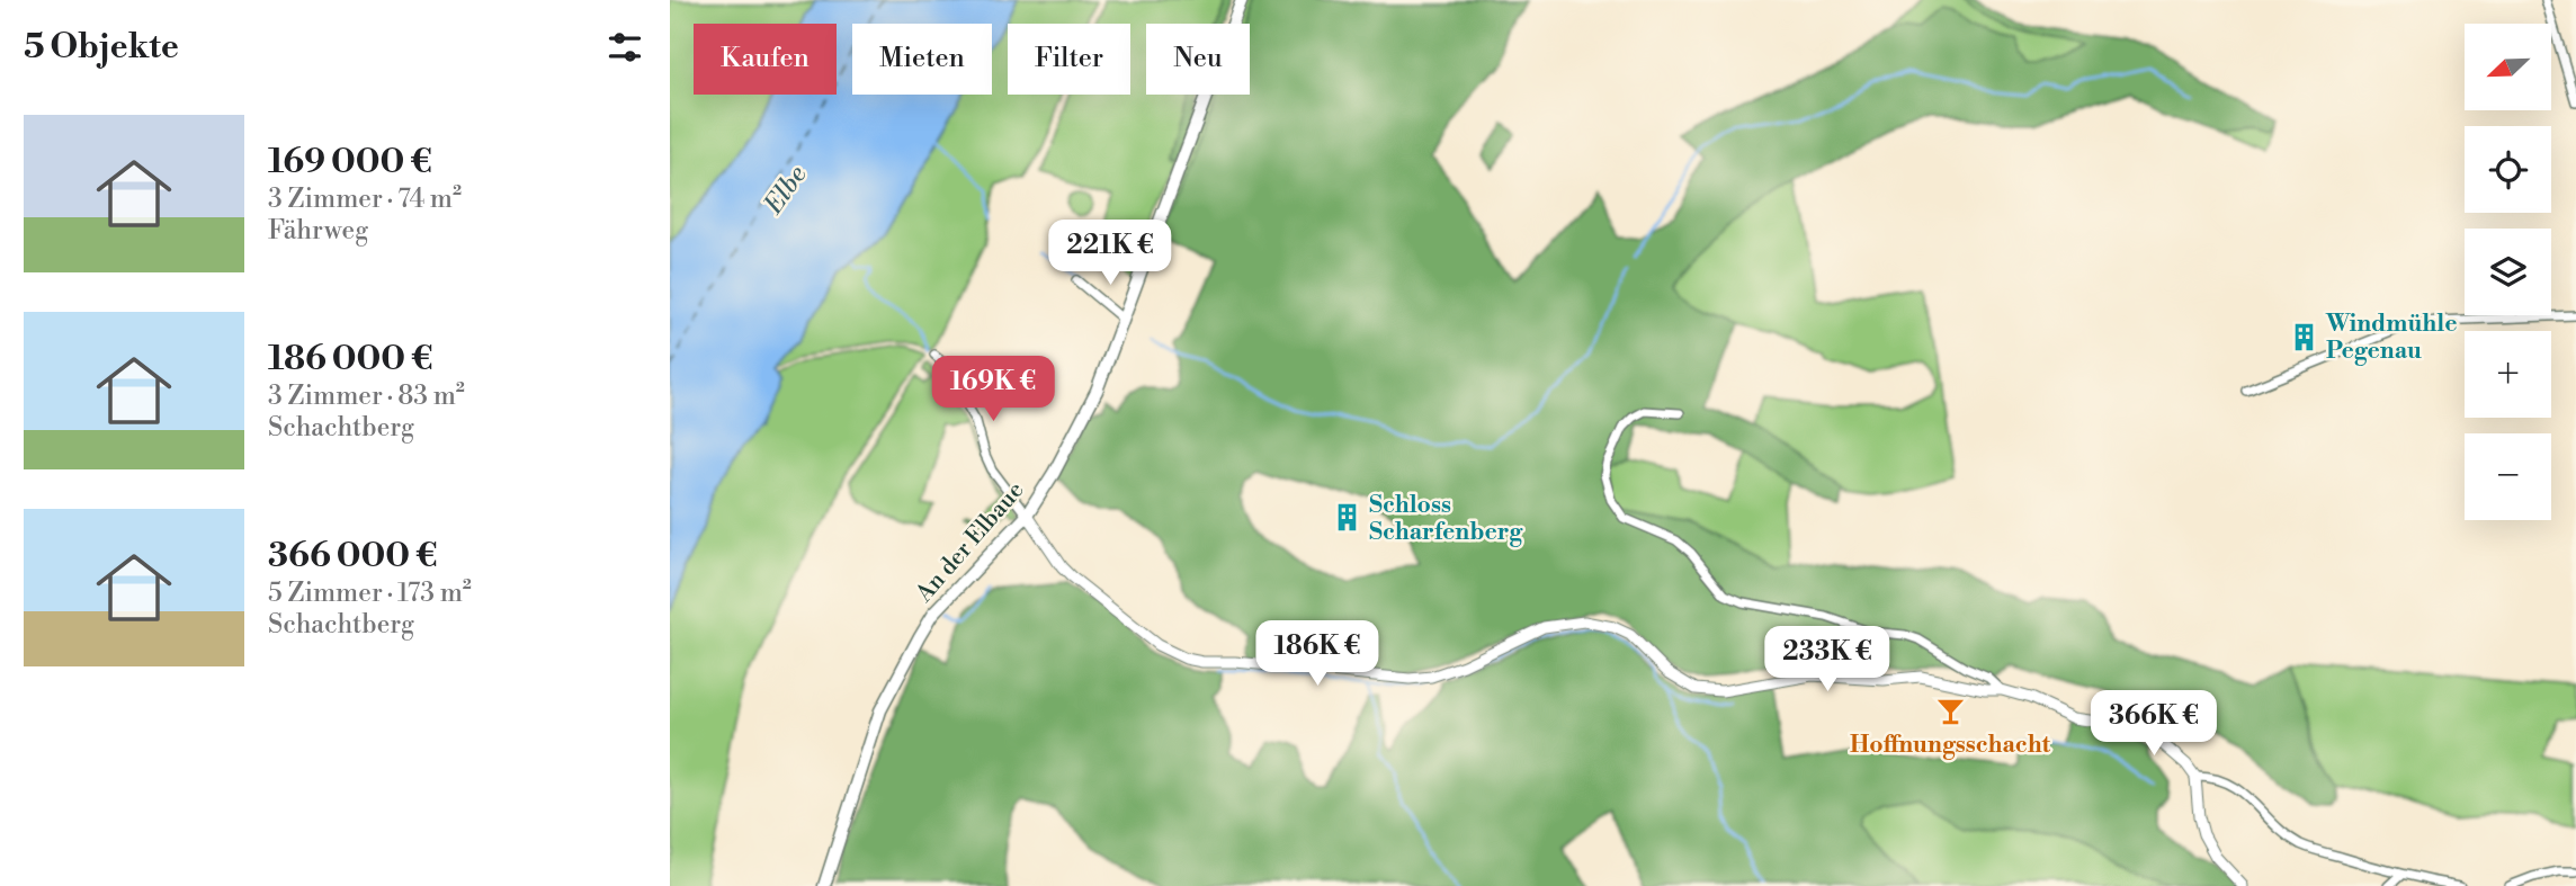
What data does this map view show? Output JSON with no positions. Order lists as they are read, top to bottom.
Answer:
{
  "streets": {
    "main road": ["An der Elbaue"]
  },
  "water": ["Elbe"],
  "places": {
    "building": ["Windmühle Pegenau", "Schloss Scharfenberg"],
    "bar": ["Hoffnungsschacht"]
  },
  "north": "bottom left",
  "page": {
    "heading": "5 Objekte",
    "map_buttons": ["+", "−"],
    "chip": [
      "Kaufen",
      "Mieten",
      "Filter",
      "Neu"
    ],
    "list": [
      {
        "name": "169 000 €",
        "note": "3 Zimmer · 74 m² · Fährweg"
      },
      {
        "name": "186 000 €",
        "note": "3 Zimmer · 83 m² · Schachtberg"
      },
      {
        "name": "366 000 €",
        "note": "5 Zimmer · 173 m² · Schachtberg"
      }
    ],
    "price": [
      "221K €",
      "169K €",
      "186K €",
      "233K €",
      "366K €"
    ]
  }
}
